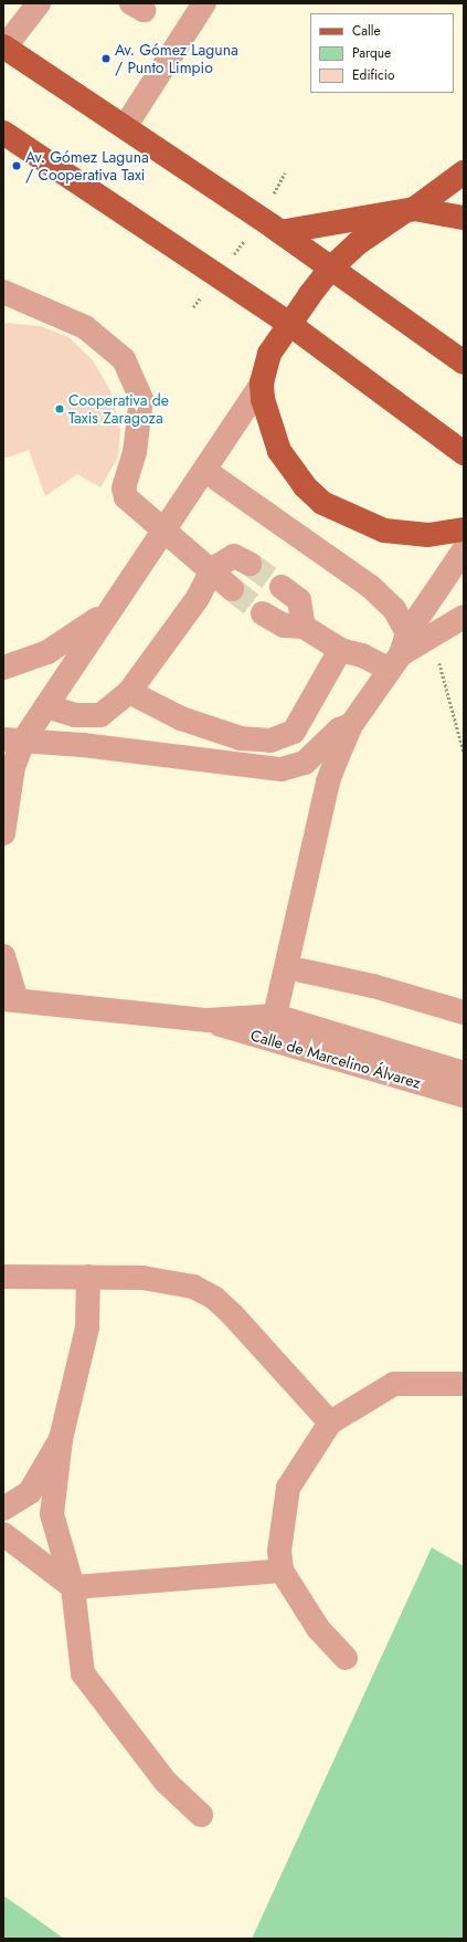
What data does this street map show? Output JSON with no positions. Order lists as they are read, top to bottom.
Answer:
{
  "streets": {
    "street": ["Calle de Marcelino Álvarez"]
  },
  "places": ["Av. Gómez Laguna / Punto Limpio", "Av. Gómez Laguna / Cooperativa Taxi", "Cooperativa de Taxis Zaragoza"],
  "legend": ["Calle", "Parque", "Edificio"]
}
